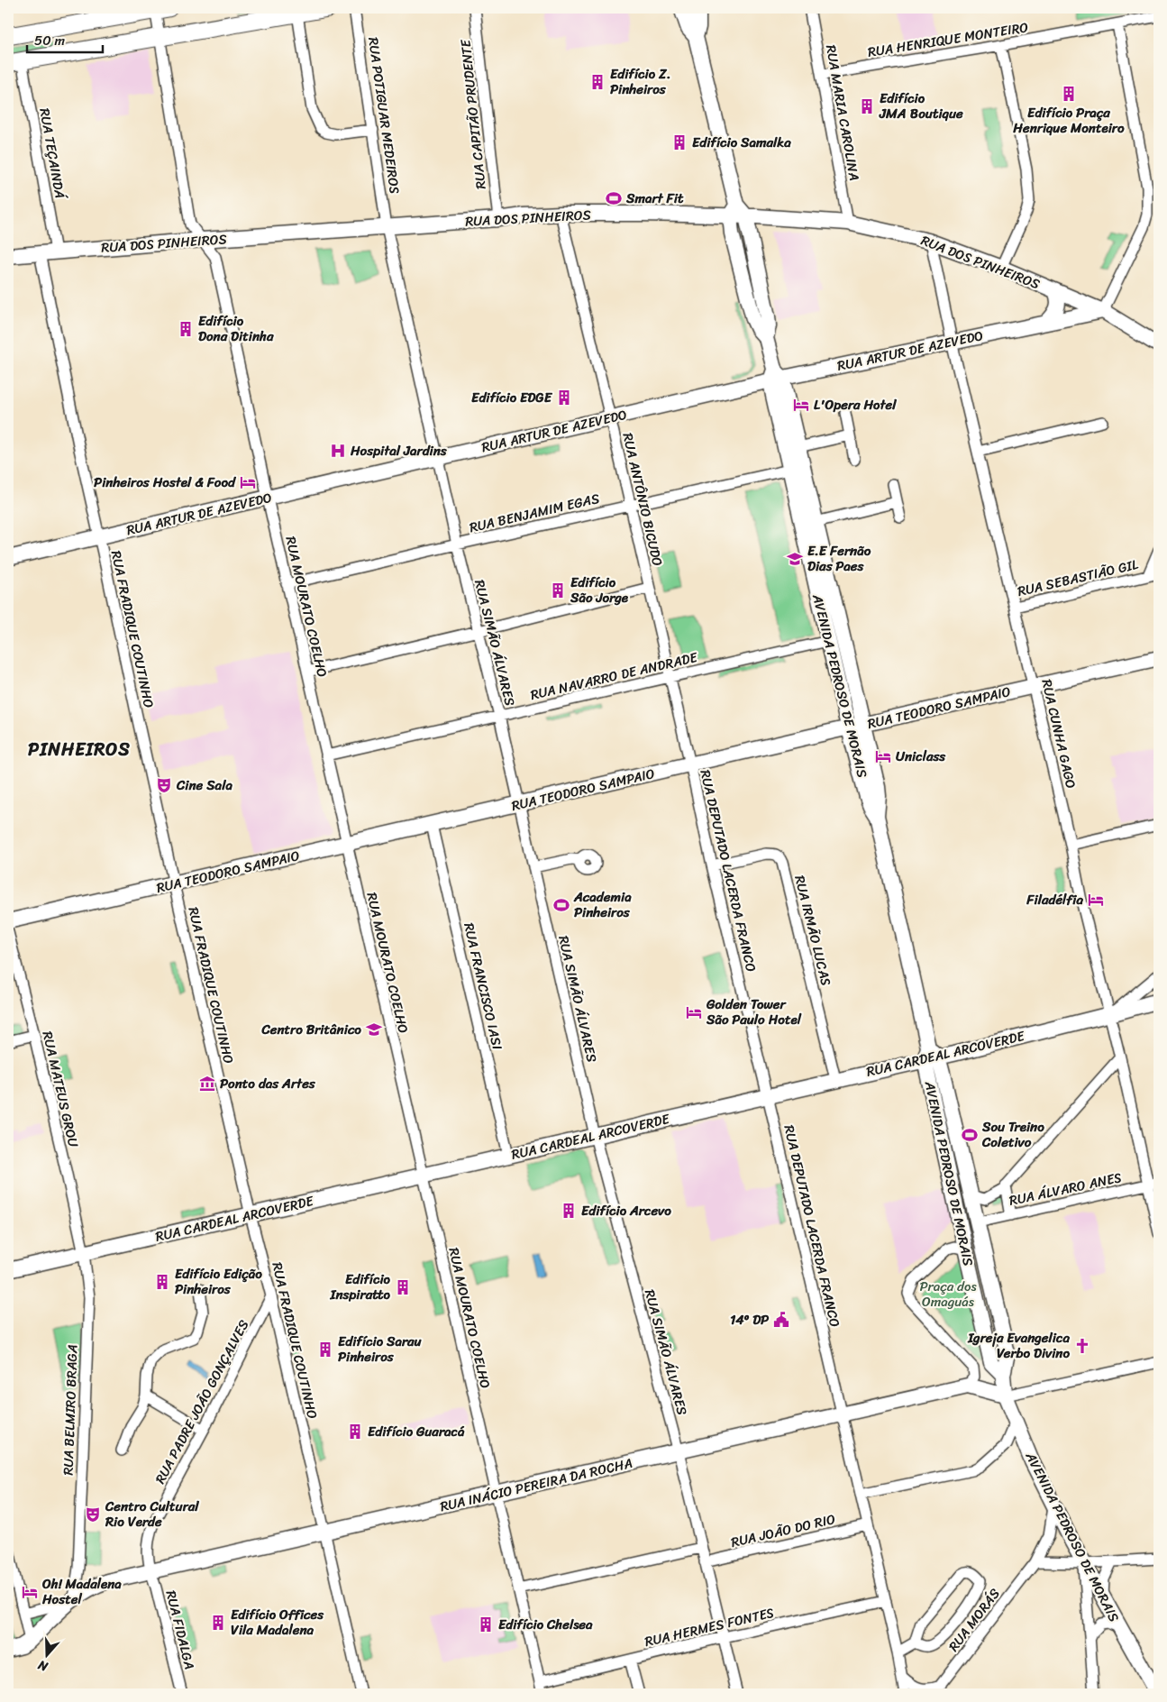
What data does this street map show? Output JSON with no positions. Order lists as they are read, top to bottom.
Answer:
{
  "streets": {
    "main road": [
      "RUA DOS PINHEIROS",
      "RUA ARTUR DE AZEVEDO",
      "AVENIDA PEDROSO DE MORAIS",
      "RUA TEODORO SAMPAIO",
      "RUA CARDEAL ARCOVERDE",
      "RUA INÁCIO PEREIRA DA ROCHA"
    ],
    "street": [
      "RUA HENRIQUE MONTEIRO",
      "RUA MARIA CAROLINA",
      "RUA CAPITÃO PRUDENTE",
      "RUA POTIGUAR MEDEIROS",
      "RUA TEÇAINDÁ",
      "RUA ANTÔNIO BICUDO",
      "RUA BENJAMIM EGAS",
      "RUA SEBASTIÃO GIL",
      "RUA MOURATO COELHO",
      "RUA FRADIQUE COUTINHO",
      "RUA SIMÃO ÁLVARES",
      "RUA NAVARRO DE ANDRADE",
      "RUA CUNHA GAGO",
      "RUA DEPUTADO LACERDA FRANCO",
      "RUA IRMÃO LUCAS",
      "RUA FRANCISCO IASI",
      "RUA MATEUS GROU",
      "RUA ÁLVARO ANES",
      "RUA PADRE JOÃO GONÇALVES",
      "RUA BELMIRO BRAGA",
      "RUA JOÃO DO RIO",
      "RUA MORÁS",
      "RUA HERMES FONTES",
      "RUA FIDALGA"
    ]
  },
  "crossings": [
    ["RUA HENRIQUE MONTEIRO", "RUA MARIA CAROLINA"],
    ["RUA MARIA CAROLINA", "RUA DOS PINHEIROS"],
    ["RUA CAPITÃO PRUDENTE", "RUA DOS PINHEIROS"],
    ["RUA POTIGUAR MEDEIROS", "RUA DOS PINHEIROS"],
    ["RUA POTIGUAR MEDEIROS", "RUA SIMÃO ÁLVARES"],
    ["RUA TEÇAINDÁ", "RUA DOS PINHEIROS"],
    ["RUA DOS PINHEIROS", "RUA ARTUR DE AZEVEDO"],
    ["RUA DOS PINHEIROS", "RUA ANTÔNIO BICUDO"],
    ["RUA DOS PINHEIROS", "RUA MOURATO COELHO"],
    ["RUA DOS PINHEIROS", "RUA FRADIQUE COUTINHO"],
    ["RUA DOS PINHEIROS", "RUA SIMÃO ÁLVARES"],
    ["RUA DOS PINHEIROS", "AVENIDA PEDROSO DE MORAIS"],
    ["RUA DOS PINHEIROS", "RUA CUNHA GAGO"],
    ["RUA ARTUR DE AZEVEDO", "RUA ANTÔNIO BICUDO"],
    ["RUA ARTUR DE AZEVEDO", "RUA MOURATO COELHO"],
    ["RUA ARTUR DE AZEVEDO", "RUA FRADIQUE COUTINHO"],
    ["RUA ARTUR DE AZEVEDO", "RUA SIMÃO ÁLVARES"],
    ["RUA ARTUR DE AZEVEDO", "AVENIDA PEDROSO DE MORAIS"],
    ["RUA ARTUR DE AZEVEDO", "RUA CUNHA GAGO"],
    ["RUA ANTÔNIO BICUDO", "RUA BENJAMIM EGAS"],
    ["RUA ANTÔNIO BICUDO", "RUA NAVARRO DE ANDRADE"],
    ["RUA ANTÔNIO BICUDO", "RUA TEODORO SAMPAIO"],
    ["RUA ANTÔNIO BICUDO", "RUA DEPUTADO LACERDA FRANCO"],
    ["RUA BENJAMIM EGAS", "RUA MOURATO COELHO"],
    ["RUA BENJAMIM EGAS", "RUA SIMÃO ÁLVARES"],
    ["RUA BENJAMIM EGAS", "AVENIDA PEDROSO DE MORAIS"],
    ["RUA SEBASTIÃO GIL", "RUA CUNHA GAGO"],
    ["RUA MOURATO COELHO", "RUA NAVARRO DE ANDRADE"],
    ["RUA MOURATO COELHO", "RUA TEODORO SAMPAIO"],
    ["RUA MOURATO COELHO", "RUA CARDEAL ARCOVERDE"],
    ["RUA MOURATO COELHO", "RUA INÁCIO PEREIRA DA ROCHA"],
    ["RUA MOURATO COELHO", "RUA HERMES FONTES"],
    ["RUA FRADIQUE COUTINHO", "RUA TEODORO SAMPAIO"],
    ["RUA FRADIQUE COUTINHO", "RUA CARDEAL ARCOVERDE"],
    ["RUA FRADIQUE COUTINHO", "RUA PADRE JOÃO GONÇALVES"],
    ["RUA FRADIQUE COUTINHO", "RUA INÁCIO PEREIRA DA ROCHA"],
    ["RUA SIMÃO ÁLVARES", "RUA NAVARRO DE ANDRADE"],
    ["RUA SIMÃO ÁLVARES", "RUA TEODORO SAMPAIO"],
    ["RUA SIMÃO ÁLVARES", "RUA CARDEAL ARCOVERDE"],
    ["RUA SIMÃO ÁLVARES", "RUA INÁCIO PEREIRA DA ROCHA"],
    ["RUA SIMÃO ÁLVARES", "RUA JOÃO DO RIO"],
    ["RUA SIMÃO ÁLVARES", "RUA HERMES FONTES"],
    ["RUA NAVARRO DE ANDRADE", "AVENIDA PEDROSO DE MORAIS"],
    ["AVENIDA PEDROSO DE MORAIS", "RUA TEODORO SAMPAIO"],
    ["AVENIDA PEDROSO DE MORAIS", "RUA CARDEAL ARCOVERDE"],
    ["AVENIDA PEDROSO DE MORAIS", "RUA ÁLVARO ANES"],
    ["AVENIDA PEDROSO DE MORAIS", "RUA INÁCIO PEREIRA DA ROCHA"],
    ["AVENIDA PEDROSO DE MORAIS", "RUA MORÁS"],
    ["RUA TEODORO SAMPAIO", "RUA CUNHA GAGO"],
    ["RUA TEODORO SAMPAIO", "RUA DEPUTADO LACERDA FRANCO"],
    ["RUA TEODORO SAMPAIO", "RUA FRANCISCO IASI"],
    ["RUA CUNHA GAGO", "RUA CARDEAL ARCOVERDE"],
    ["RUA CUNHA GAGO", "RUA ÁLVARO ANES"],
    ["RUA DEPUTADO LACERDA FRANCO", "RUA IRMÃO LUCAS"],
    ["RUA DEPUTADO LACERDA FRANCO", "RUA CARDEAL ARCOVERDE"],
    ["RUA DEPUTADO LACERDA FRANCO", "RUA INÁCIO PEREIRA DA ROCHA"],
    ["RUA DEPUTADO LACERDA FRANCO", "RUA JOÃO DO RIO"],
    ["RUA DEPUTADO LACERDA FRANCO", "RUA HERMES FONTES"],
    ["RUA IRMÃO LUCAS", "RUA CARDEAL ARCOVERDE"],
    ["RUA FRANCISCO IASI", "RUA CARDEAL ARCOVERDE"],
    ["RUA CARDEAL ARCOVERDE", "RUA MATEUS GROU"],
    ["RUA CARDEAL ARCOVERDE", "RUA BELMIRO BRAGA"],
    ["RUA MATEUS GROU", "RUA BELMIRO BRAGA"],
    ["RUA PADRE JOÃO GONÇALVES", "RUA INÁCIO PEREIRA DA ROCHA"],
    ["RUA PADRE JOÃO GONÇALVES", "RUA FIDALGA"],
    ["RUA BELMIRO BRAGA", "RUA INÁCIO PEREIRA DA ROCHA"],
    ["RUA INÁCIO PEREIRA DA ROCHA", "RUA FIDALGA"]
  ],
  "districts": ["PINHEIROS"],
  "parks": ["Praça dos Omaguás"],
  "places": {
    "building": [
      "Edifício Z. Pinheiros",
      "Edifício Praça Henrique Monteiro",
      "Edifício JMA Boutique",
      "Edifício Samalka",
      "Edifício Dona Ditinha",
      "Edifício EDGE",
      "Edifício São Jorge",
      "Edifício Arcevo",
      "Edifício Edição Pinheiros",
      "Edifício Inspiratto",
      "Edifício Sarau Pinheiros",
      "Edifício Guaracá",
      "Edifício Offices Vila Madalena",
      "Edifício Chelsea"
    ],
    "sports": ["Smart Fit", "Academia Pinheiros", "Sou Treino Coletivo"],
    "hotel": [
      "L'Opera Hotel",
      "Pinheiros Hostel & Food",
      "Uniclass",
      "Filadélfia",
      "Golden Tower São Paulo Hotel",
      "Oh! Madalena Hostel"
    ],
    "hospital": ["Hospital Jardins"],
    "school or university": ["E.E Fernão Dias Paes", "Centro Britânico"],
    "theatre": ["Cine Sala", "Centro Cultural Rio Verde"],
    "museum": ["Ponto das Artes"],
    "public building": ["14º DP"],
    "church": ["Igreja Evangelica Verbo Divino"]
  },
  "scale_bar": "50 m",
  "north": "bottom"
}
